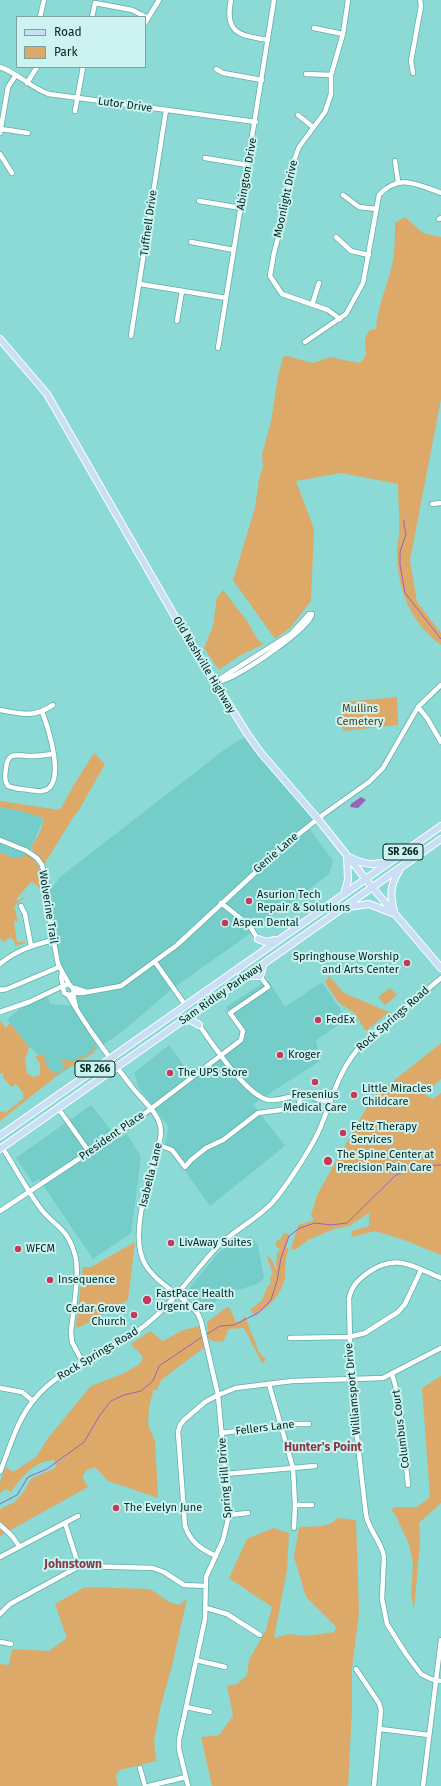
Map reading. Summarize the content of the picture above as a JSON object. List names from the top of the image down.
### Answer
{
  "streets": {
    "main road": ["Old Nashville Highway", "SR 266", "Sam Ridley Parkway"],
    "street": [
      "Lutor Drive",
      "Abington Drive",
      "Moonlight Drive",
      "Tuffnell Drive",
      "Genie Lane",
      "Wolverine Trail",
      "Rock Springs Road",
      "President Place",
      "Isabella Lane",
      "Williamsport Drive",
      "Fellers Lane",
      "Columbus Court",
      "Spring Hill Drive"
    ]
  },
  "crossings": [
    ["Lutor Drive", "Abington Drive"],
    ["Lutor Drive", "Tuffnell Drive"],
    ["Old Nashville Highway", "Genie Lane"],
    ["Old Nashville Highway", "Sam Ridley Parkway"],
    ["Genie Lane", "Wolverine Trail"],
    ["Sam Ridley Parkway", "Isabella Lane"],
    ["Rock Springs Road", "Isabella Lane"],
    ["Rock Springs Road", "Spring Hill Drive"],
    ["President Place", "Isabella Lane"],
    ["Isabella Lane", "Spring Hill Drive"],
    ["Fellers Lane", "Spring Hill Drive"]
  ],
  "districts": ["Hunter's Point", "Johnstown"],
  "parks": ["Mullins Cemetery"],
  "places": [
    "Asurion Tech Repair & Solutions",
    "Aspen Dental",
    "Springhouse Worship and Arts Center",
    "FedEx",
    "Kroger",
    "The UPS Store",
    "Fresenius Medical Care",
    "Little Miracles Childcare",
    "Feltz Therapy Services",
    "The Spine Center at Precision Pain Care",
    "LivAway Suites",
    "WFCM",
    "Insequence",
    "FastPace Health Urgent Care",
    "Cedar Grove Church",
    "The Evelyn June"
  ],
  "legend": ["Road", "Park"]
}
